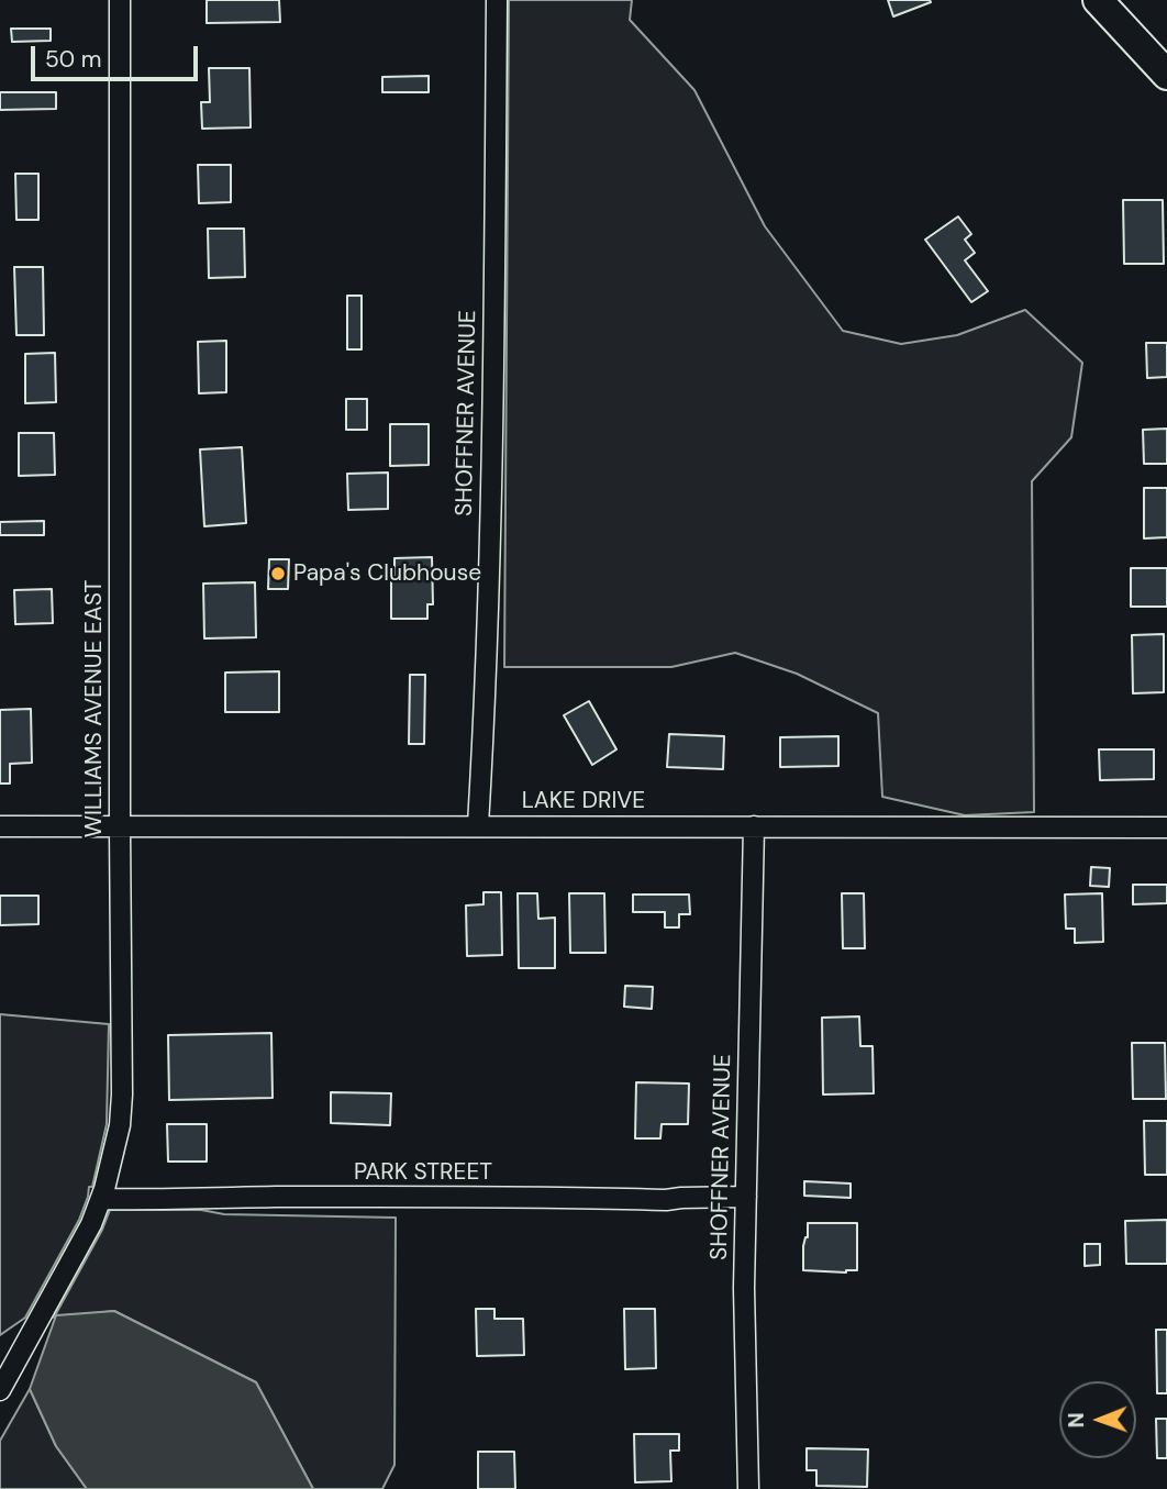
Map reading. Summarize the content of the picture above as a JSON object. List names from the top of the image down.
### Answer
{
  "streets": {
    "street": [
      "SHOFFNER AVENUE",
      "WILLIAMS AVENUE EAST",
      "LAKE DRIVE",
      "PARK STREET"
    ]
  },
  "crossings": [
    ["SHOFFNER AVENUE", "LAKE DRIVE"],
    ["SHOFFNER AVENUE", "PARK STREET"],
    ["WILLIAMS AVENUE EAST", "LAKE DRIVE"],
    ["WILLIAMS AVENUE EAST", "PARK STREET"]
  ],
  "places": ["Papa's Clubhouse"],
  "scale_bar": "50 m",
  "north": "left"
}
